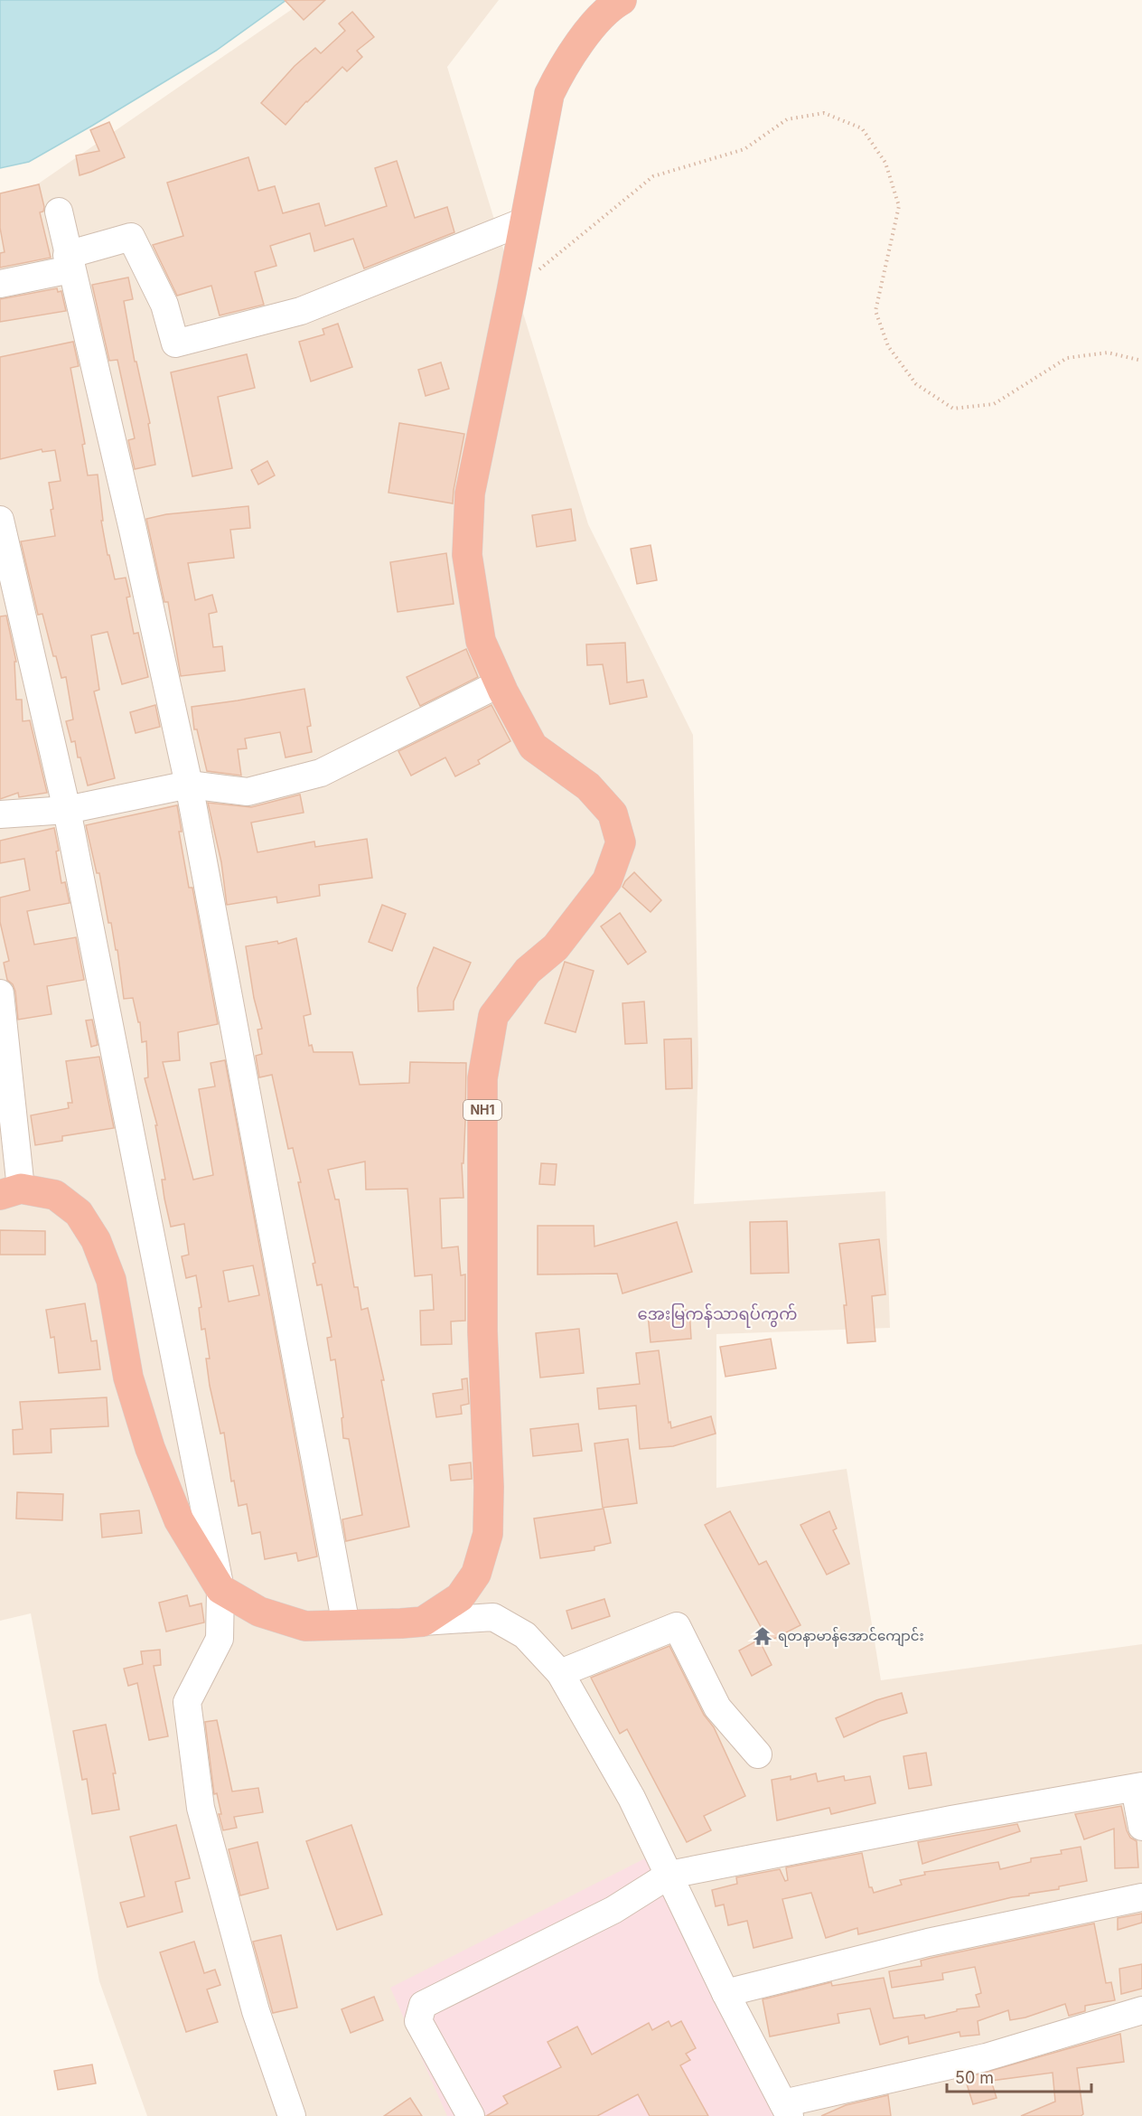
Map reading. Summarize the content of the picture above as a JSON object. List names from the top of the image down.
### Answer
{
  "streets": {
    "highway": ["NH1"]
  },
  "districts": ["အေးမြကန်သာရပ်ကွက်"],
  "places": {
    "temple": ["ရတနာမာန်အောင်ကျောင်း"]
  },
  "scale_bar": "50 m"
}
